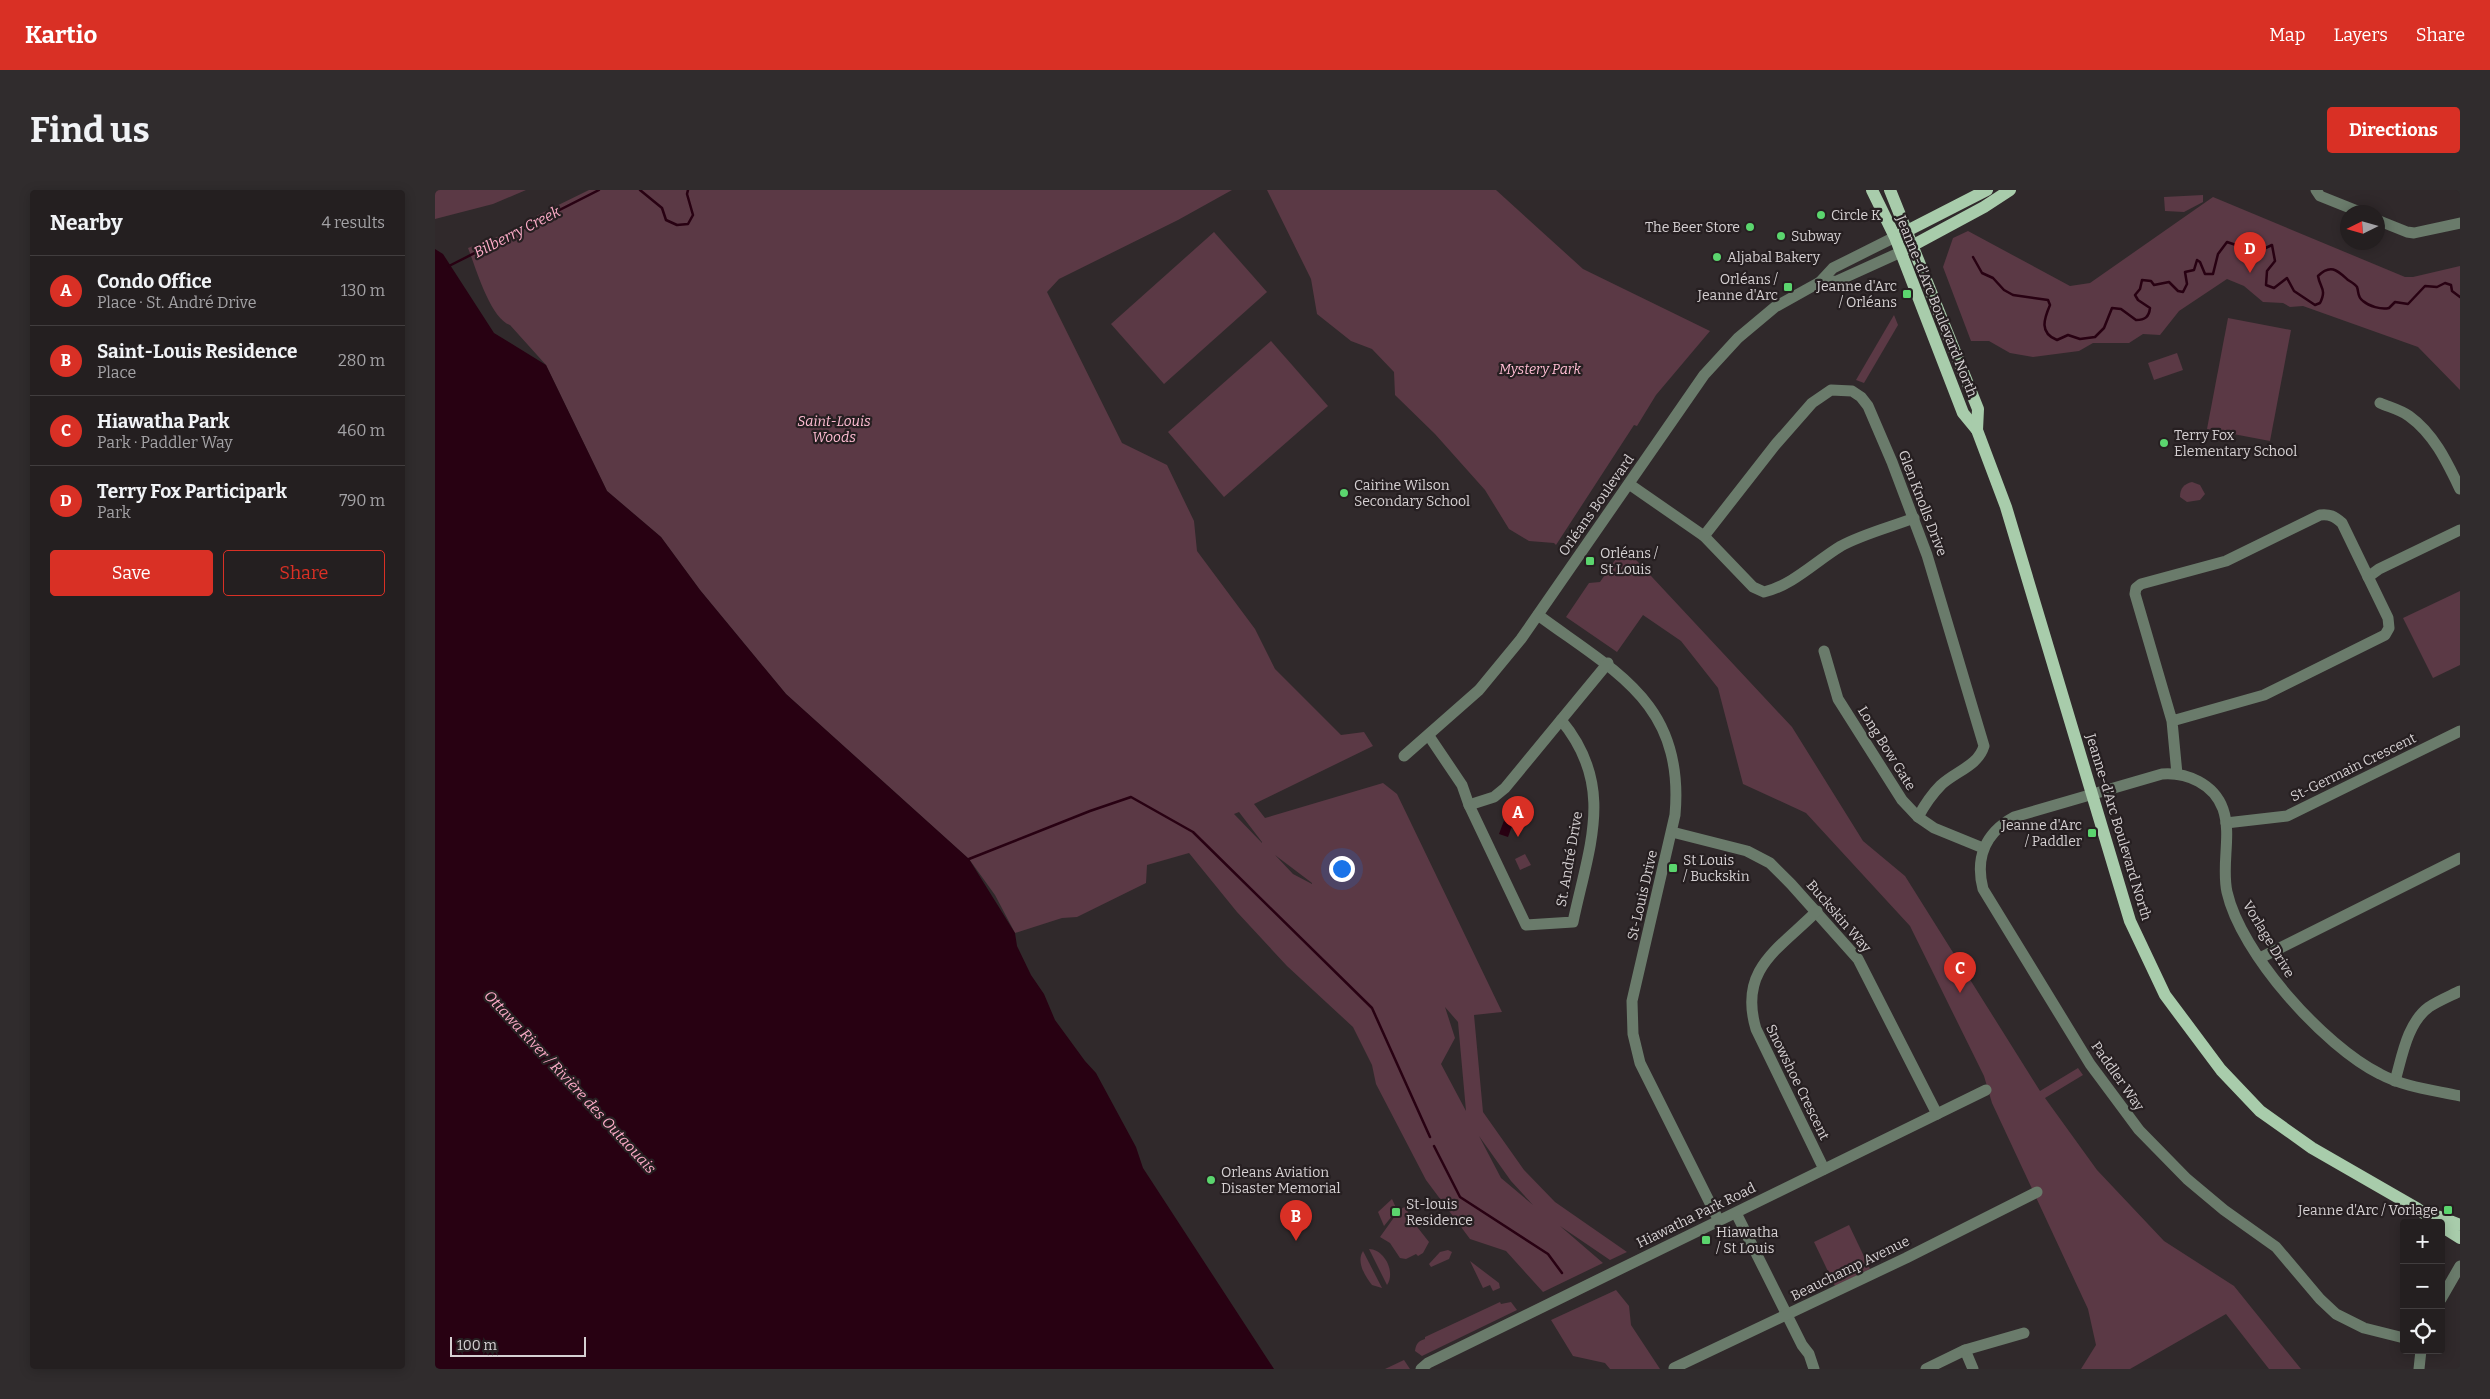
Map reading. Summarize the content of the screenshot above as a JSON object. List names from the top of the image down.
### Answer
{
  "streets": {
    "main road": ["Jeanne-d'Arc Boulevard North", "Orléans Boulevard"],
    "street": [
      "Glen Knolls Drive",
      "Long Bow Gate",
      "St-Germain Crescent",
      "St. André Drive",
      "St-Louis Drive",
      "Buckskin Way",
      "Vorlage Drive",
      "Paddler Way",
      "Snowshoe Crescent",
      "Hiawatha Park Road",
      "Beauchamp Avenue"
    ]
  },
  "crossings": [
    ["Jeanne-d'Arc Boulevard North", "Orléans Boulevard"],
    ["Jeanne-d'Arc Boulevard North", "Paddler Way"],
    ["Glen Knolls Drive", "Long Bow Gate"],
    ["Orléans Boulevard", "St. André Drive"],
    ["Orléans Boulevard", "St-Louis Drive"],
    ["Long Bow Gate", "Paddler Way"],
    ["St-Germain Crescent", "Vorlage Drive"],
    ["St-Louis Drive", "Buckskin Way"],
    ["St-Louis Drive", "Hiawatha Park Road"],
    ["Buckskin Way", "Snowshoe Crescent"],
    ["Buckskin Way", "Hiawatha Park Road"],
    ["Snowshoe Crescent", "Hiawatha Park Road"]
  ],
  "water": ["Bilberry Creek", "Ottawa River / Rivière des Outaouais"],
  "parks": ["Mystery Park", "Saint-Louis Woods"],
  "places": {
    "other": [
      "Circle K",
      "The Beer Store",
      "Subway",
      "Aljabal Bakery",
      "Terry Fox Elementary School",
      "Cairine Wilson Secondary School",
      "Orleans Aviation Disaster Memorial"
    ],
    "transit": [
      "Orléans / Jeanne d'Arc",
      "Jeanne d'Arc / Orléans",
      "Orléans / St Louis",
      "Jeanne d'Arc / Paddler",
      "St Louis / Buckskin",
      "Jeanne d'Arc / Vorlage",
      "St-louis Residence",
      "Hiawatha / St Louis"
    ]
  },
  "scale_bar": "100 m",
  "north": "left",
  "page": {
    "header": "Kartio",
    "nav": ["Map", "Layers", "Share"],
    "buttons": [
      "Directions",
      ["Save", "Share"]
    ],
    "title": "Find us",
    "heading": ["Nearby", "4 results"],
    "pins": [
      "D",
      "A",
      "C",
      "B"
    ],
    "list": [
      {
        "mark": "A",
        "name": "Condo Office",
        "note": "Place · St. André Drive",
        "value": "130 m"
      },
      {
        "mark": "B",
        "name": "Saint-Louis Residence",
        "note": "Place",
        "value": "280 m"
      },
      {
        "mark": "C",
        "name": "Hiawatha Park",
        "note": "Park · Paddler Way",
        "value": "460 m"
      },
      {
        "mark": "D",
        "name": "Terry Fox Participark",
        "note": "Park",
        "value": "790 m"
      }
    ],
    "map_buttons": ["+", "−"],
    "scale": "100 m"
  }
}
